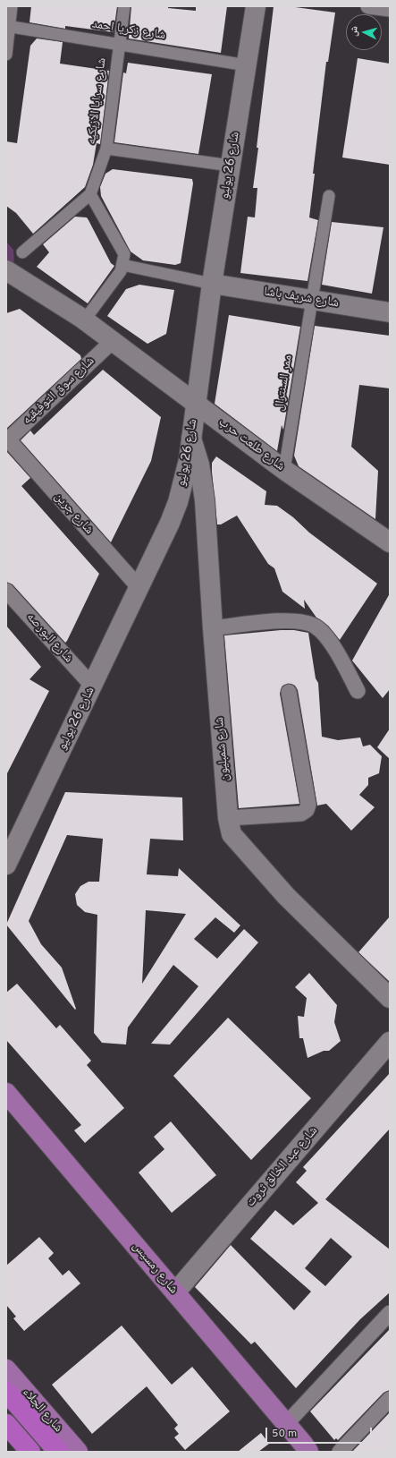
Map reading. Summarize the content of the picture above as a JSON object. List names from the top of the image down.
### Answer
{
  "streets": {
    "main road": ["شارع رمسيس", "شارع الجلاء"],
    "street": [
      "شارع زكريا احمد",
      "شارع سرايا الازبكيه",
      "شارع 26 يوليو",
      "شارع شريف باشا",
      "ممر السنترال",
      "شارع سوق التوفيقيه",
      "شارع طلعت حرب",
      "شارع جرين",
      "شارع البورصه",
      "شارع شمبليون",
      "شارع عبد الخالق ثروت"
    ]
  },
  "crossings": [
    ["شارع زكريا احمد", "شارع سرايا الازبكيه"],
    ["شارع زكريا احمد", "شارع 26 يوليو"],
    ["شارع 26 يوليو", "شارع شريف باشا"],
    ["شارع 26 يوليو", "شارع طلعت حرب"],
    ["شارع 26 يوليو", "شارع جرين"],
    ["شارع 26 يوليو", "شارع البورصه"],
    ["شارع 26 يوليو", "شارع شمبليون"],
    ["شارع شريف باشا", "ممر السنترال"],
    ["ممر السنترال", "شارع طلعت حرب"],
    ["شارع سوق التوفيقيه", "شارع طلعت حرب"],
    ["شارع سوق التوفيقيه", "شارع جرين"],
    ["شارع عبد الخالق ثروت", "شارع رمسيس"]
  ],
  "scale_bar": "50 m",
  "north": "left"
}
